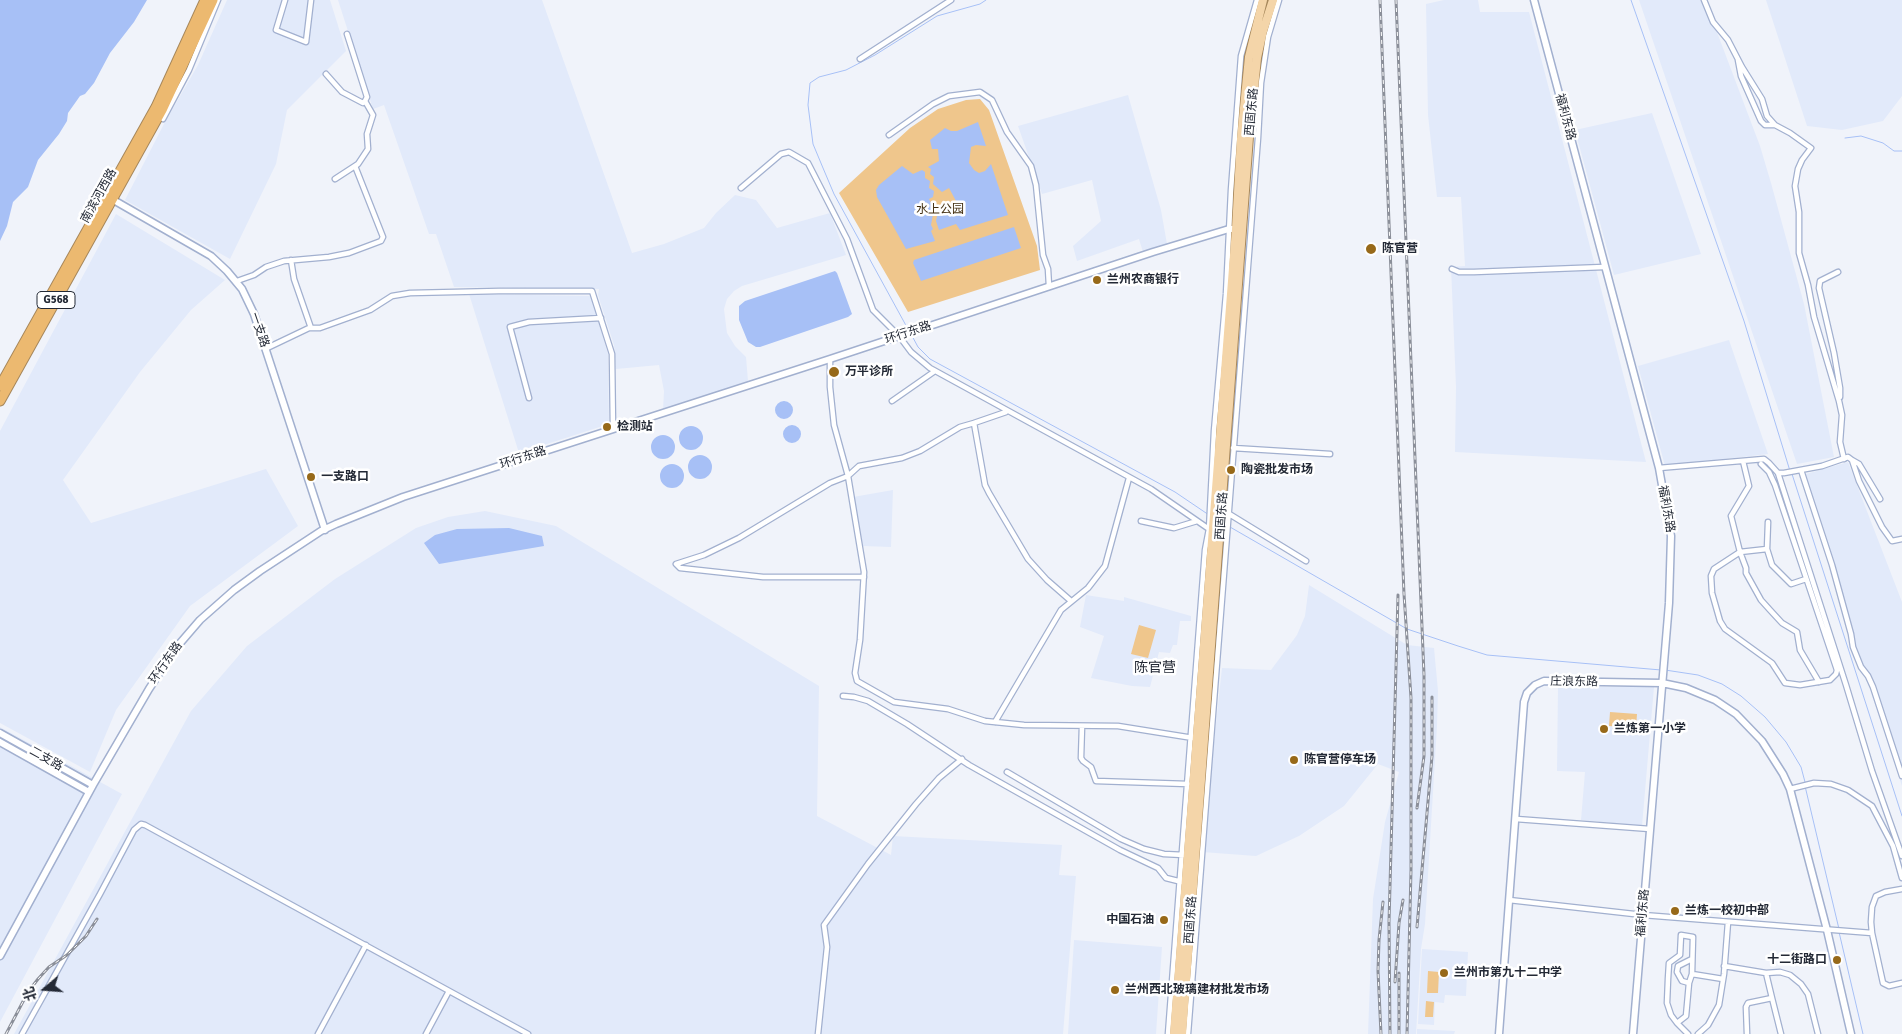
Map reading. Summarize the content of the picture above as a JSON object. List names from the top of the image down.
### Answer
{
  "streets": {
    "highway": ["南滨河西路", "G568"],
    "main road": ["西固东路"],
    "street": [
      "福利东路",
      "一支路",
      "环行东路",
      "庄浪东路",
      "二支路"
    ]
  },
  "crossings": [
    ["西固东路", "环行东路"],
    ["福利东路", "庄浪东路"],
    ["南滨河西路", "一支路"],
    ["一支路", "环行东路"],
    ["环行东路", "二支路"]
  ],
  "districts": ["陈官营"],
  "parks": ["水上公园"],
  "places": [
    "陈官营",
    "兰州农商银行",
    "万平诊所",
    "检测站",
    "陶瓷批发市场",
    "一支路口",
    "兰炼第一小学",
    "陈官营停车场",
    "兰炼一校初中部",
    "中国石油",
    "十二街路口",
    "兰州市第九十二中学",
    "兰州西北玻璃建材批发市场"
  ],
  "north": "left"
}
